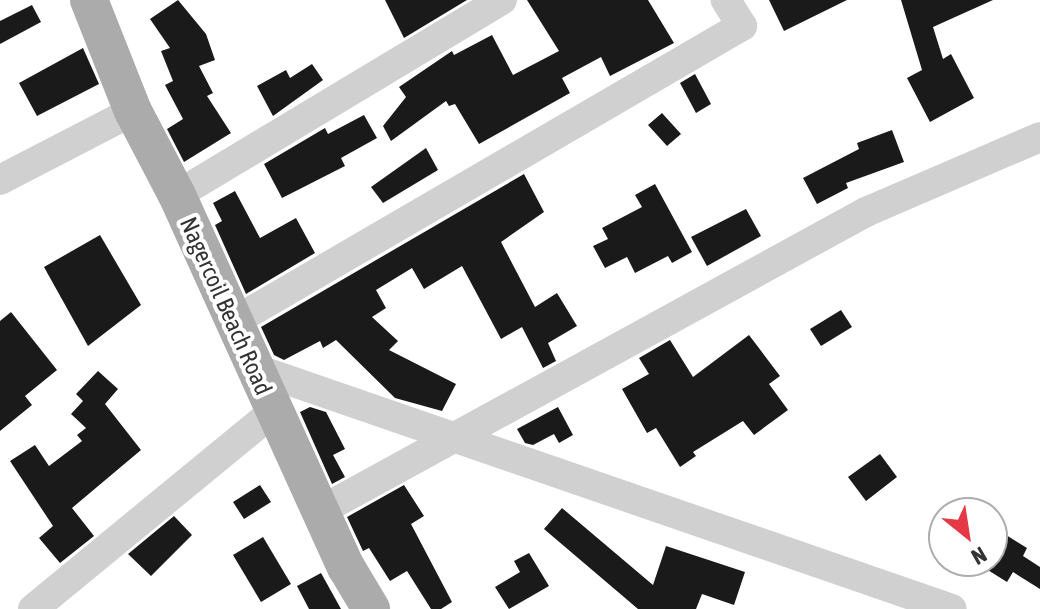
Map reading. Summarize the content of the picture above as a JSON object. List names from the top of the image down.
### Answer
{
  "streets": {
    "main road": ["Nagercoil Beach Road"]
  },
  "north": "bottom right"
}
